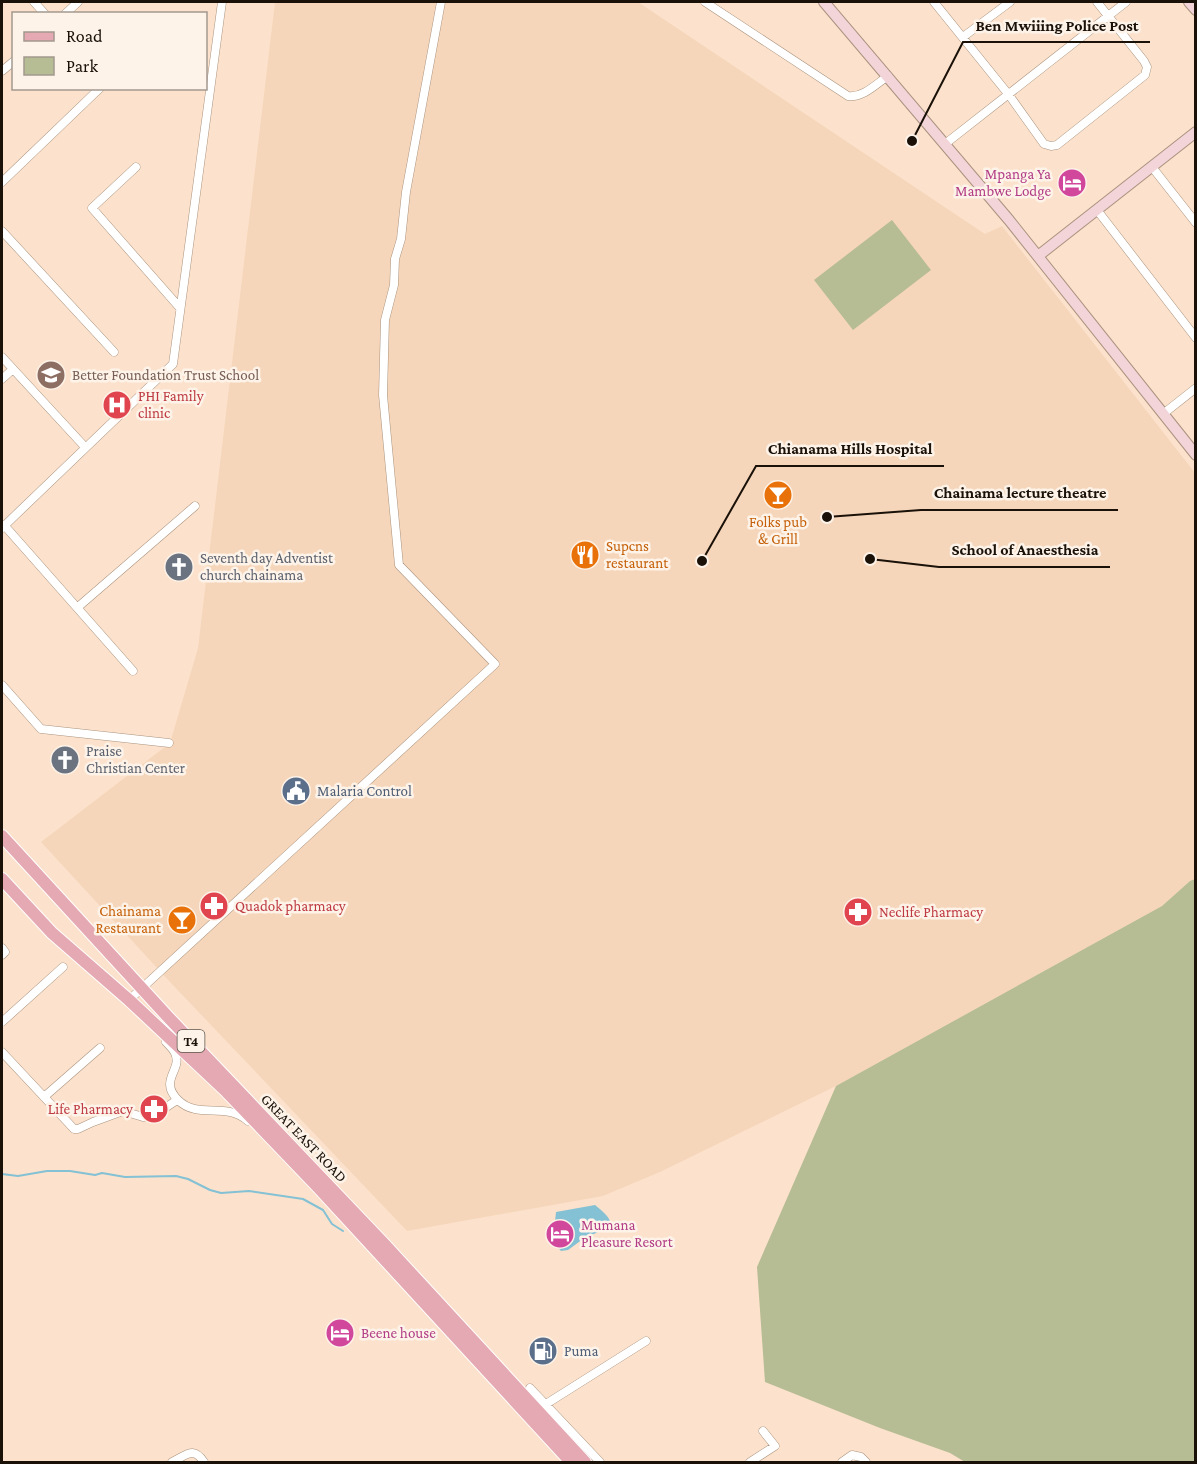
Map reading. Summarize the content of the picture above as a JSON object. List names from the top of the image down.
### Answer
{
  "streets": {
    "main road": ["T4", "GREAT EAST ROAD"]
  },
  "places": {
    "other": [
      "Ben Mwiiing Police Post",
      "Chainama lecture theatre",
      "School of Anaesthesia",
      "Chianama Hills Hospital"
    ],
    "hotel": ["Mpanga Ya Mambwe Lodge", "Mumana Pleasure Resort", "Beene house"],
    "school or university": ["Better Foundation Trust School"],
    "hospital": ["PHI Family clinic"],
    "bar": ["Folks pub & Grill", "Chainama Restaurant"],
    "restaurant": ["Supcns restaurant"],
    "church": ["Seventh day Adventist church chainama", "Praise Christian Center"],
    "public building": ["Malaria Control"],
    "pharmacy": ["Quadok pharmacy", "Neclife Pharmacy", "Life Pharmacy"],
    "fuel station": ["Puma"]
  },
  "legend": ["Road", "Park"]
}
